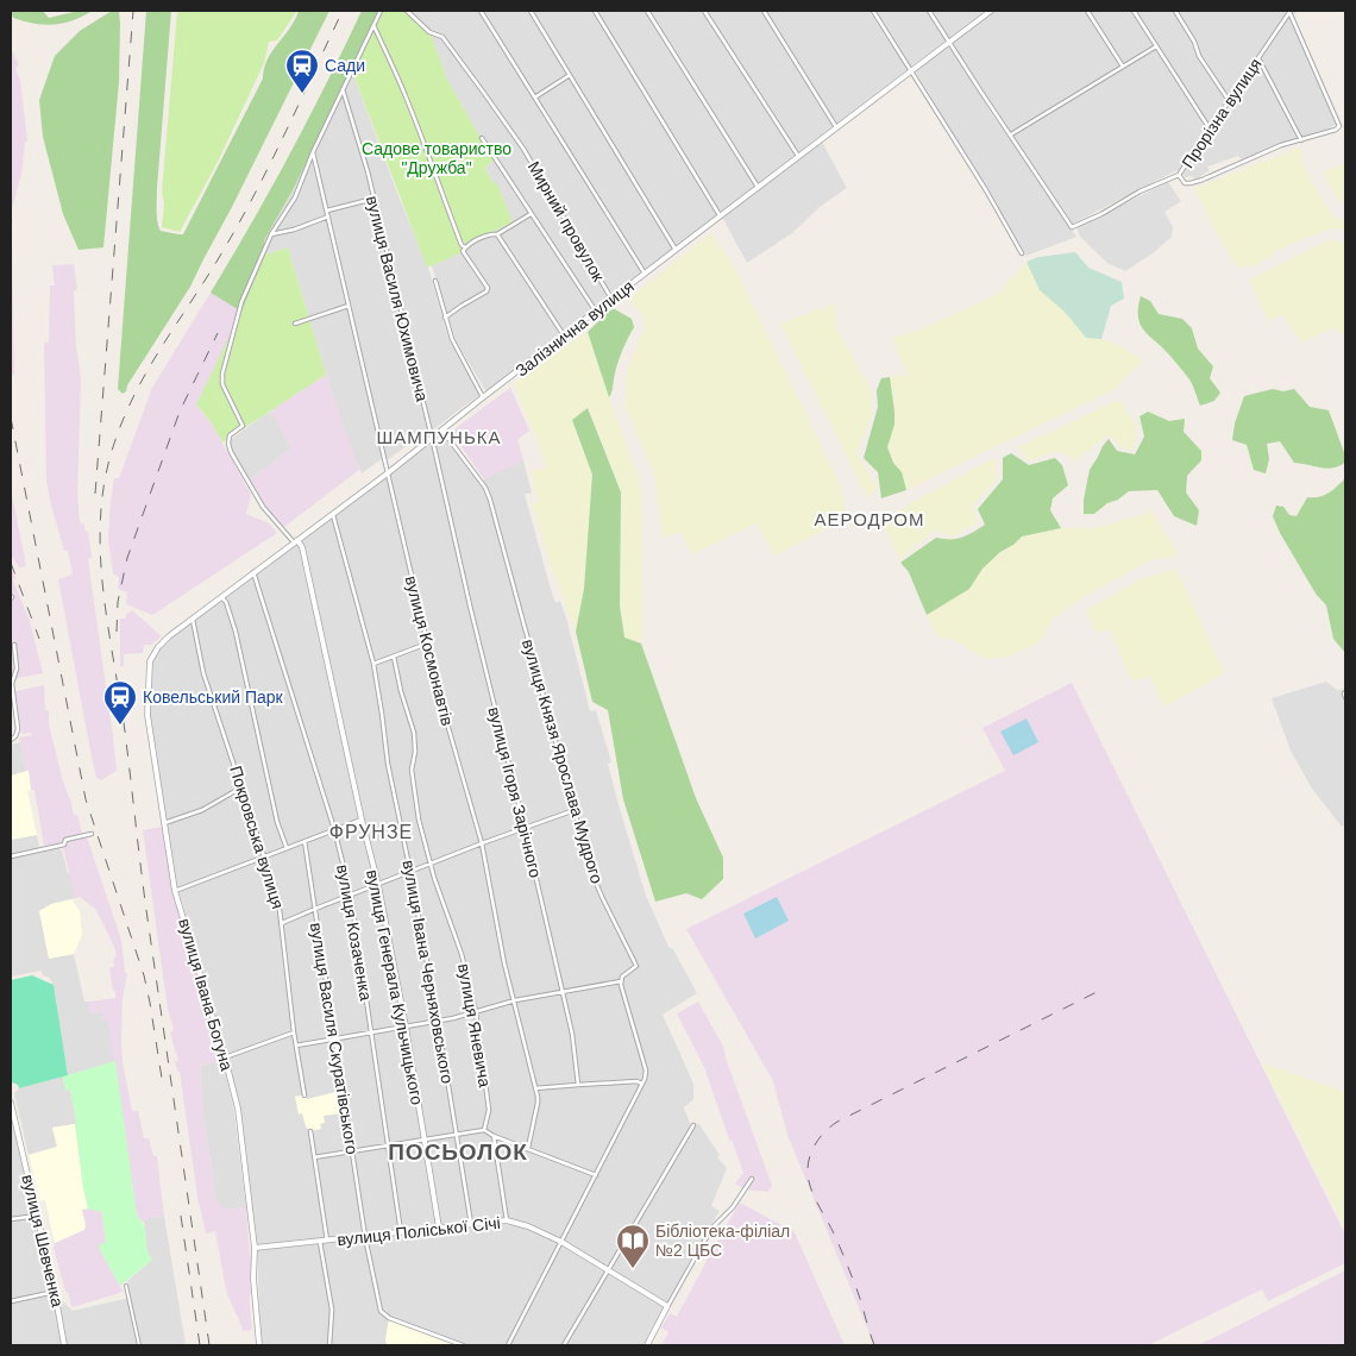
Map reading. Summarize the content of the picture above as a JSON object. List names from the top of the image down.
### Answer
{
  "streets": {
    "street": [
      "Прорізна вулиця",
      "Мирний провулок",
      "вулиця Василя Юхимовича",
      "Залізнична вулиця",
      "вулиця Космонавтів",
      "вулиця Князя Ярослава Мудрого",
      "вулиця Ігоря Зарічного",
      "Покровська вулиця",
      "вулиця Козаченка",
      "вулиця Івана Черняховського",
      "вулиця Генерала Кульчицького",
      "вулиця Івана Богуна",
      "вулиця Яневича",
      "вулиця Василя Скуратівського",
      "вулиця Поліської Січі",
      "вулиця Шевченка"
    ]
  },
  "crossings": [
    ["Мирний провулок", "Залізнична вулиця"],
    ["вулиця Василя Юхимовича", "Залізнична вулиця"],
    ["вулиця Василя Юхимовича", "вулиця Ігоря Зарічного"],
    ["Залізнична вулиця", "вулиця Космонавтів"],
    ["Залізнична вулиця", "вулиця Князя Ярослава Мудрого"],
    ["Залізнична вулиця", "вулиця Ігоря Зарічного"],
    ["Залізнична вулиця", "Покровська вулиця"],
    ["Залізнична вулиця", "вулиця Козаченка"],
    ["Залізнична вулиця", "вулиця Івана Черняховського"],
    ["Залізнична вулиця", "вулиця Генерала Кульчицького"],
    ["Залізнична вулиця", "вулиця Івана Богуна"],
    ["вулиця Козаченка", "вулиця Поліської Січі"],
    ["вулиця Івана Черняховського", "вулиця Поліської Січі"],
    ["вулиця Генерала Кульчицького", "вулиця Поліської Січі"],
    ["вулиця Івана Богуна", "вулиця Поліської Січі"],
    ["вулиця Василя Скуратівського", "вулиця Поліської Січі"]
  ],
  "districts": [
    "ШАМПУНЬКА",
    "АЕРОДРОМ",
    "ФРУНЗЕ",
    "ПОСЬОЛОК"
  ],
  "parks": ["Садове товариство \"Дружба\""],
  "places": {
    "station": ["Сади", "Ковельський Парк"],
    "library": ["Бібліотека-філіал №2 ЦБС"]
  }
}
